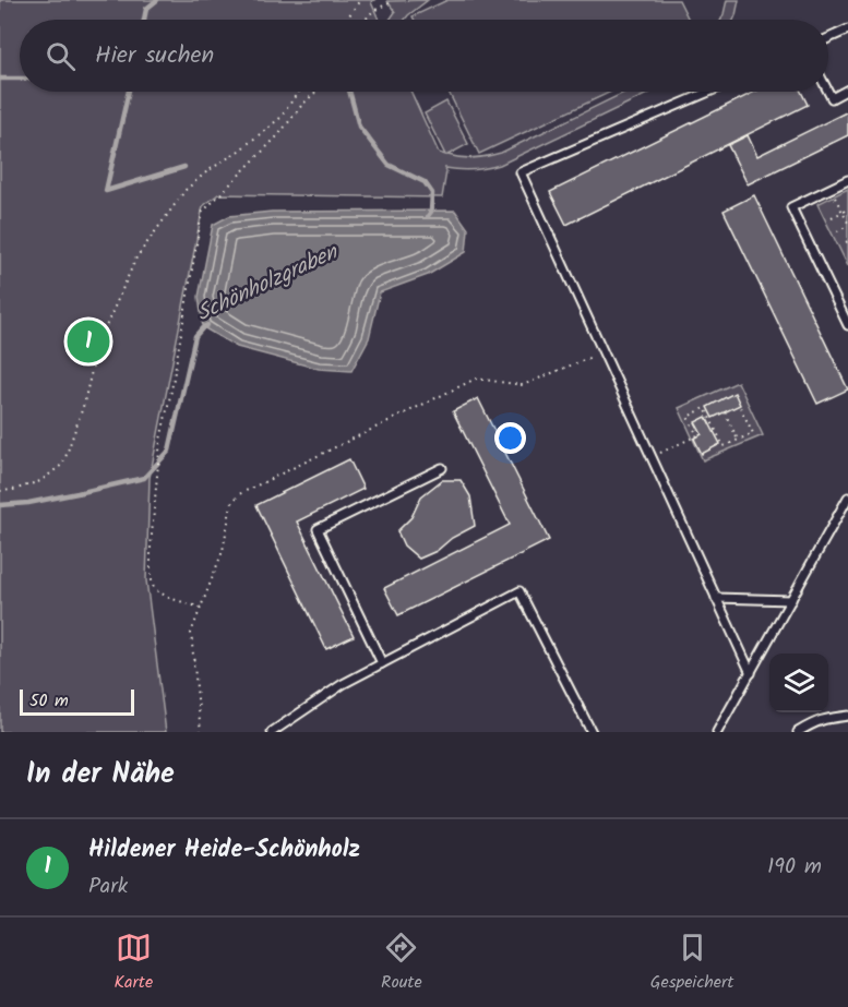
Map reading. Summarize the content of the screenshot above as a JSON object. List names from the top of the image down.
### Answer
{
  "water": ["Schönholzgraben"],
  "scale_bar": "50 m",
  "page": {
    "search": "Hier suchen",
    "pins": "1",
    "scale": "50 m",
    "heading": "In der Nähe",
    "list": [
      {
        "mark": "1",
        "name": "Hildener Heide-Schönholz",
        "note": "Park",
        "value": "190 m"
      }
    ],
    "nav": ["Karte", "Route", "Gespeichert"]
  }
}
